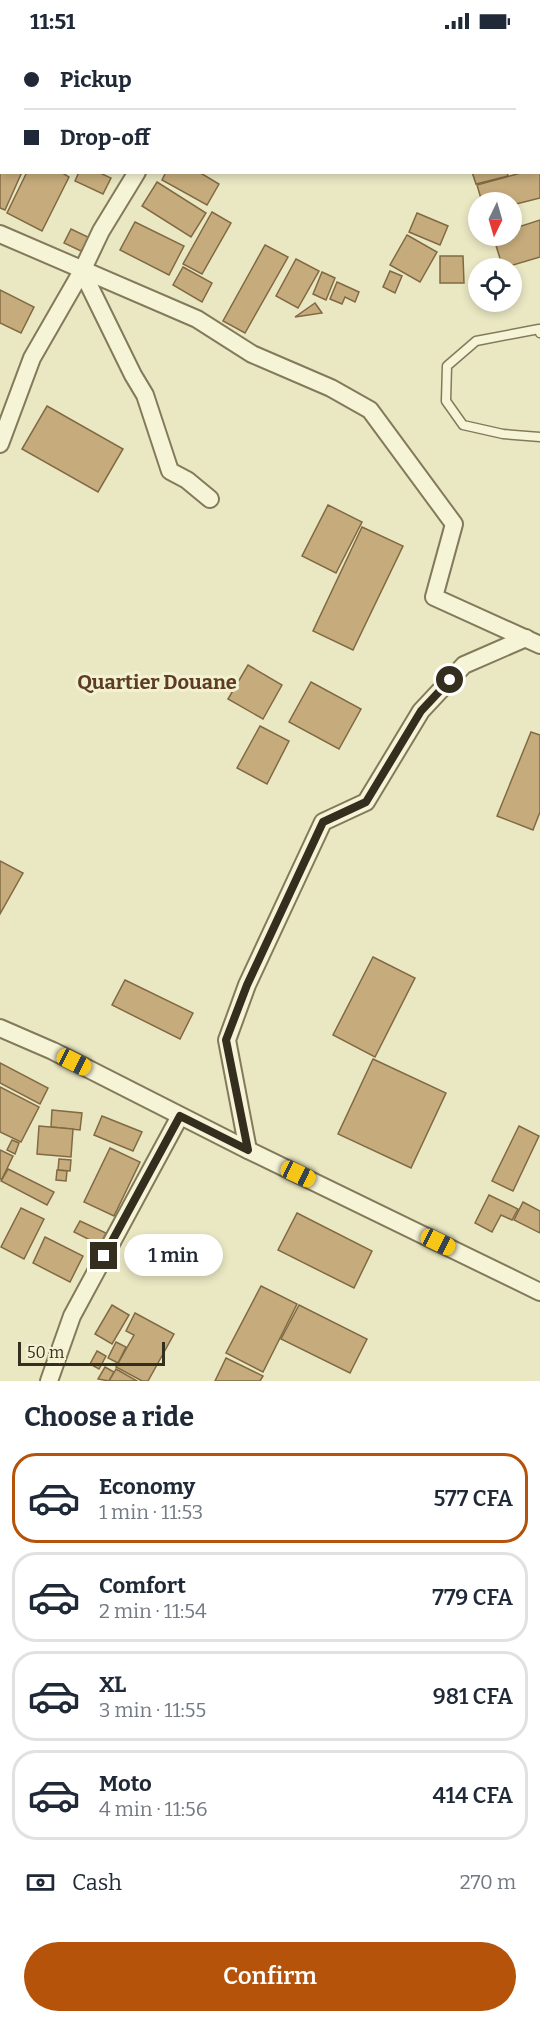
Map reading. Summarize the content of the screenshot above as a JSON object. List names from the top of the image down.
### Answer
{
  "districts": ["Quartier Douane"],
  "scale_bar": "50 m",
  "north": "bottom",
  "page": {
    "status": "11:51",
    "banner": ["Pickup", "Drop-off"],
    "bubble": "1 min",
    "scale": "50 m",
    "heading": "Choose a ride",
    "list": [
      {
        "name": "Economy",
        "note": "1 min · 11:53",
        "value": "577 CFA"
      },
      {
        "name": "Comfort",
        "note": "2 min · 11:54",
        "value": "779 CFA"
      },
      {
        "name": "XL",
        "note": "3 min · 11:55",
        "value": "981 CFA"
      },
      {
        "name": "Moto",
        "note": "4 min · 11:56",
        "value": "414 CFA"
      }
    ],
    "pay": ["Cash", "270 m"],
    "buttons": "Confirm"
  }
}
